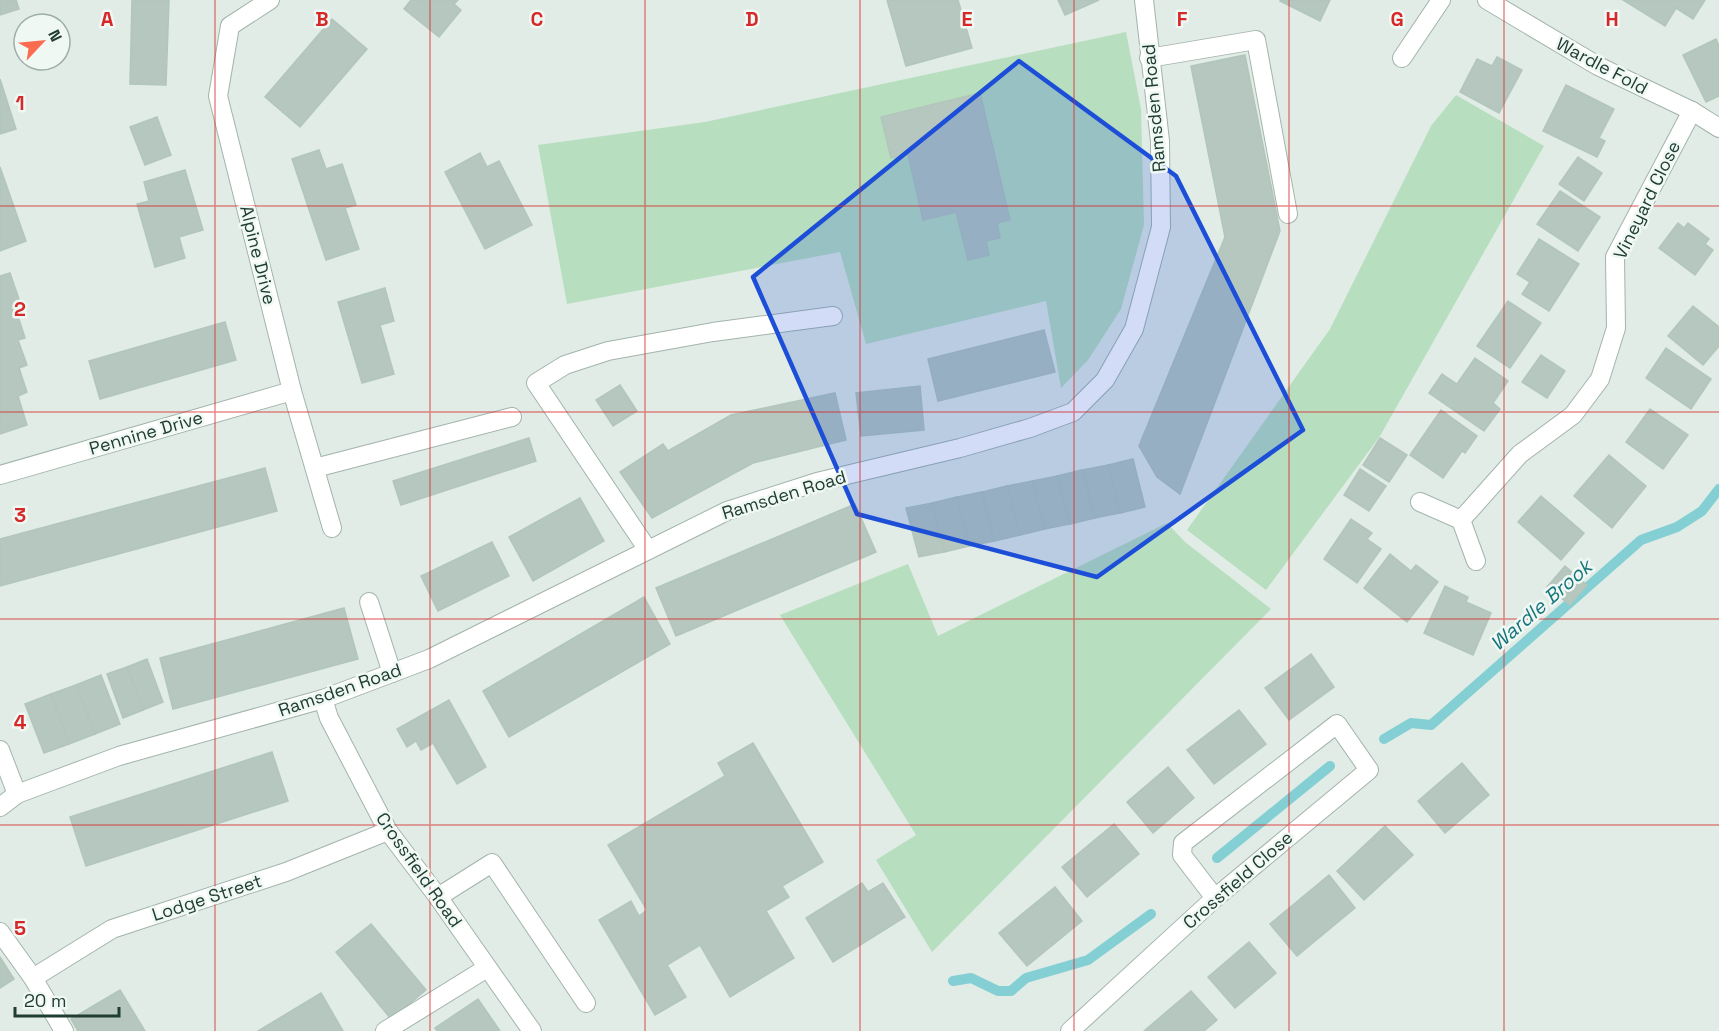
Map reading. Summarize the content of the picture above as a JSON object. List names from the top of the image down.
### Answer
{
  "streets": {
    "street": [
      "Wardle Fold",
      "Ramsden Road",
      "Vineyard Close",
      "Alpine Drive",
      "Pennine Drive",
      "Crossfield Road",
      "Crossfield Close",
      "Lodge Street"
    ]
  },
  "crossings": [
    ["Wardle Fold", "Vineyard Close"],
    ["Ramsden Road", "Crossfield Road"],
    ["Alpine Drive", "Pennine Drive"],
    ["Crossfield Road", "Lodge Street"]
  ],
  "water": ["Wardle Brook"],
  "scale_bar": "20 m",
  "north": "top right",
  "grid": {
    "columns": [
      "A",
      "B",
      "C",
      "D",
      "E",
      "F",
      "G",
      "H"
    ],
    "rows": [
      "1",
      "2",
      "3",
      "4",
      "5"
    ]
  }
}
